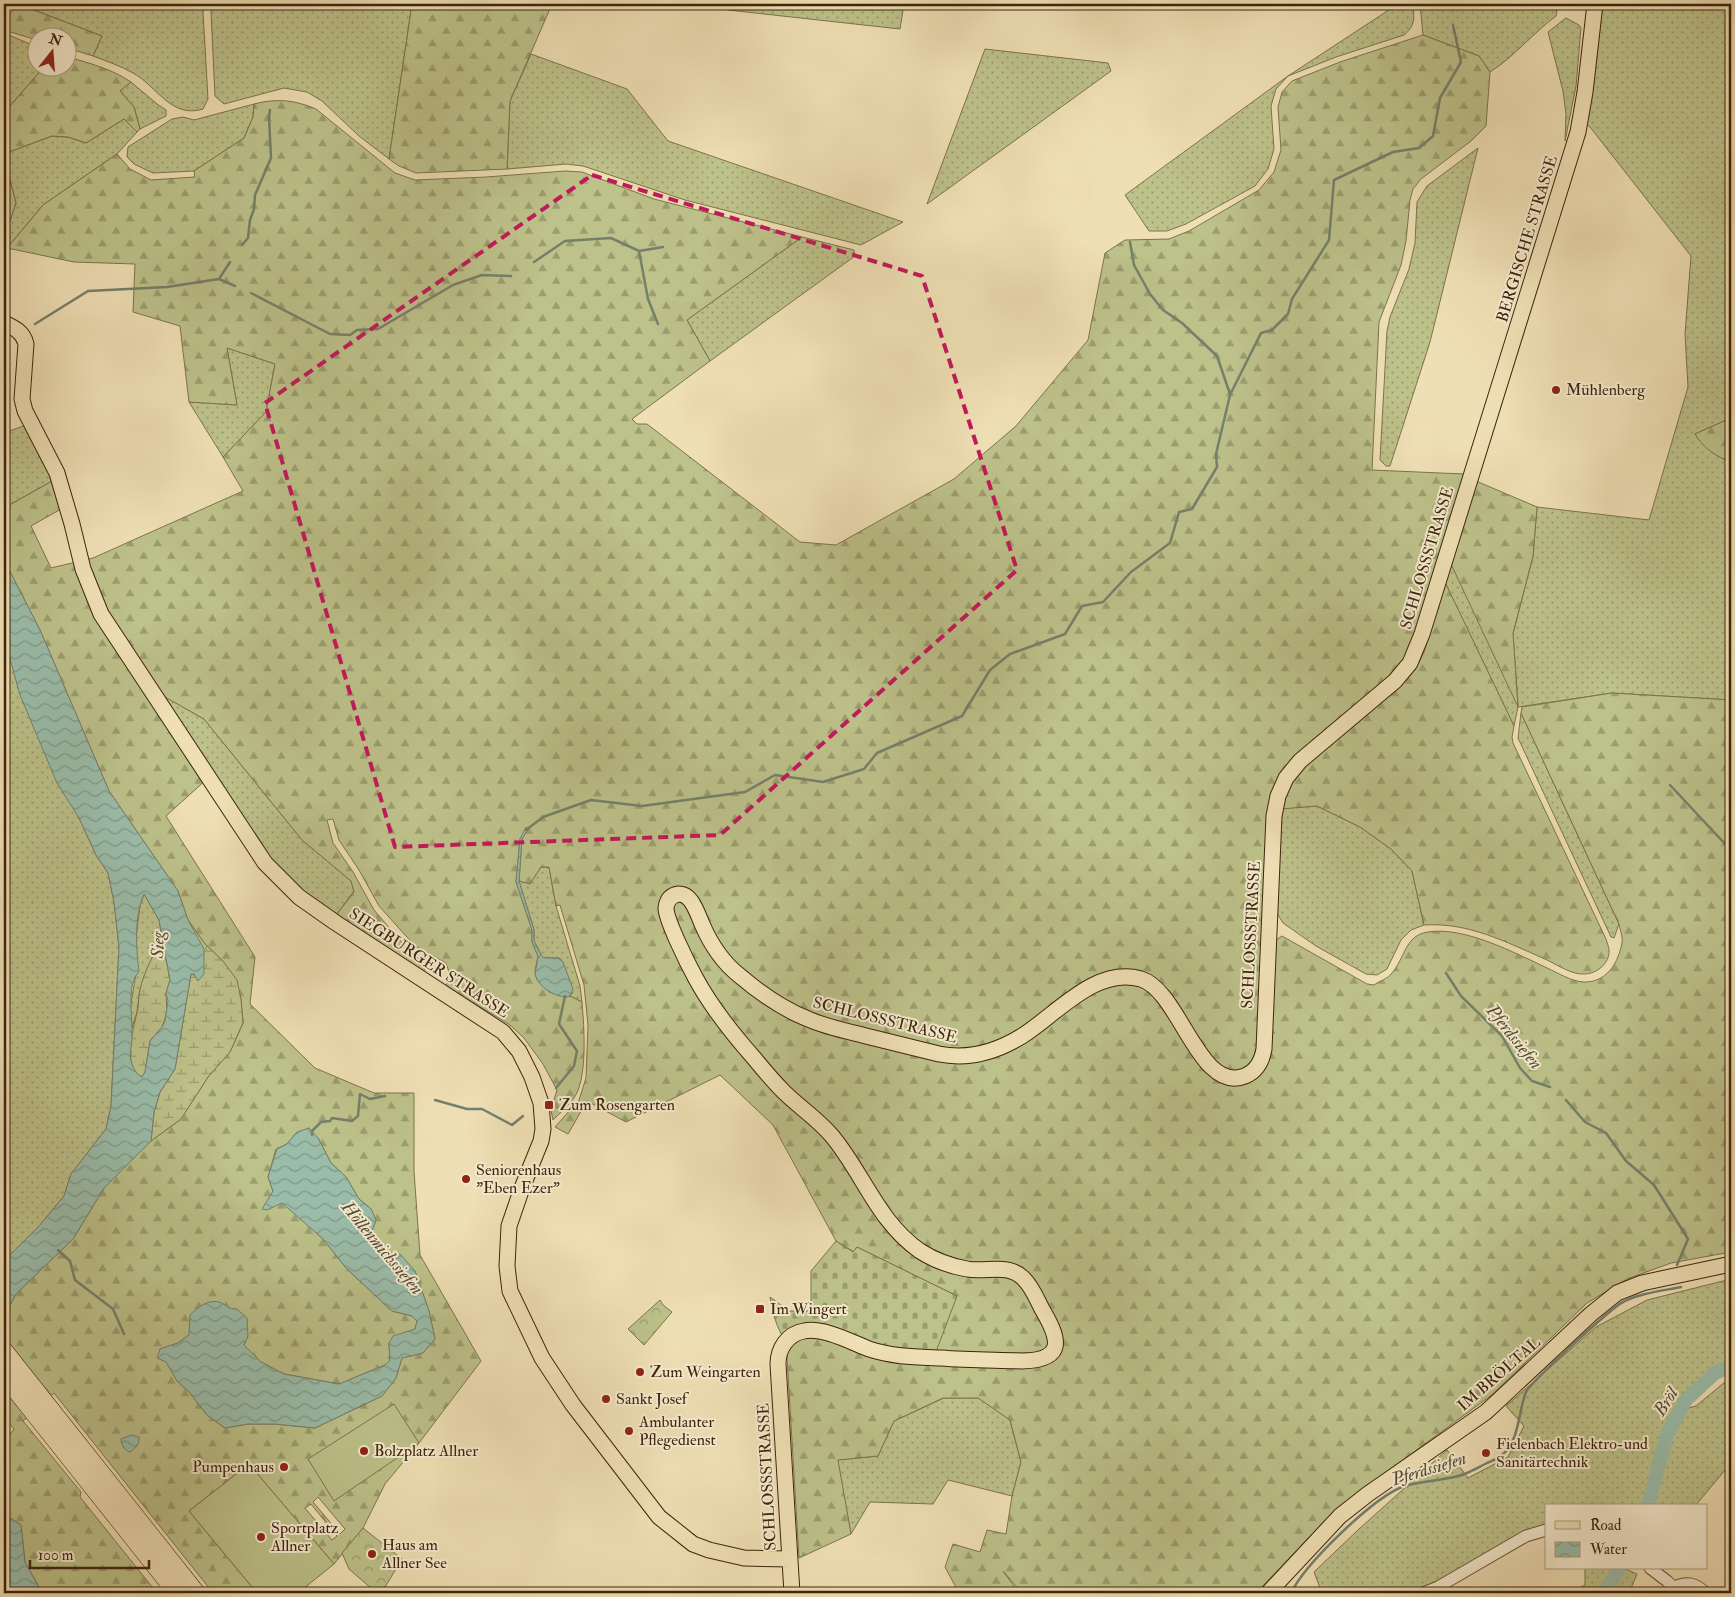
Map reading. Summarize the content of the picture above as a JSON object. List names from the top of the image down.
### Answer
{
  "streets": {
    "main road": [
      "BERGISCHE STRASSE",
      "SCHLOSSSTRASSE",
      "SIEGBURGER STRASSE",
      "IM BRÖLTAL"
    ]
  },
  "crossings": [
    ["BERGISCHE STRASSE", "SCHLOSSSTRASSE"],
    ["SCHLOSSSTRASSE", "SIEGBURGER STRASSE"]
  ],
  "water": [
    "Sieg",
    "Pferdssiefen",
    "Höllenmichssiefen",
    "Bröl"
  ],
  "places": {
    "other": [
      "Mühlenberg",
      "Seniorenhaus \"Eben Ezer\"",
      "Zum Weingarten",
      "Sankt Josef",
      "Ambulanter Pflegedienst",
      "Bolzplatz Allner",
      "Fielenbach Elektro-und Sanitärtechnik",
      "Pumpenhaus",
      "Sportplatz Allner",
      "Haus am Allner See"
    ],
    "transit": ["Zum Rosengarten", "Im Wingert"]
  },
  "legend": ["Road", "Water"],
  "scale_bar": "100 m",
  "north": "top"
}
